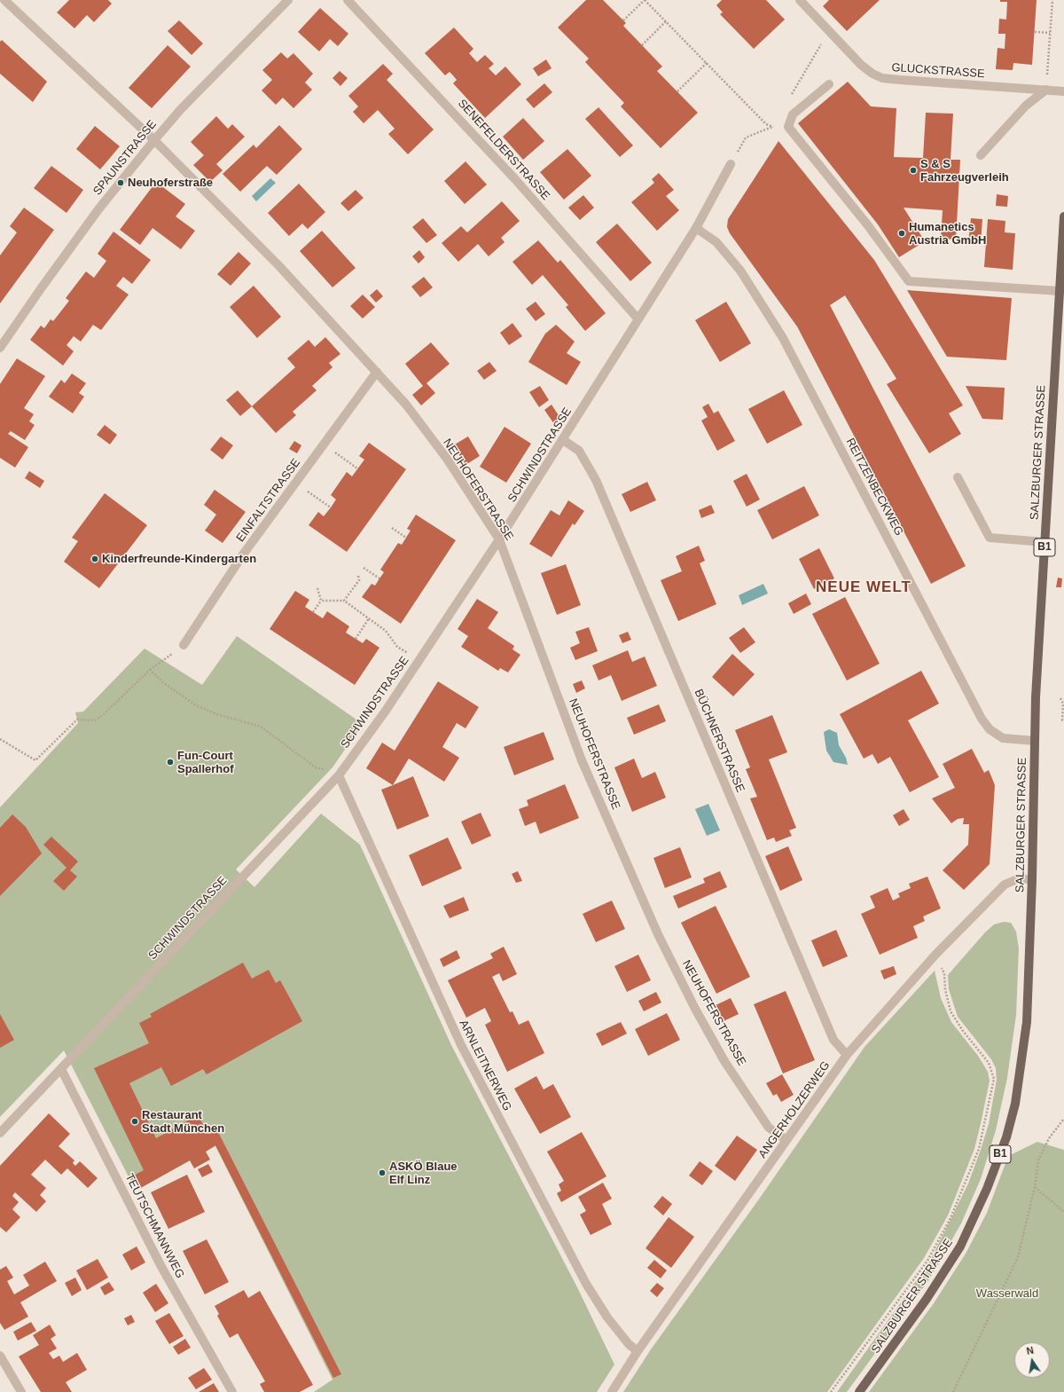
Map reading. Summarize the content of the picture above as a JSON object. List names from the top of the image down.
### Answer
{
  "streets": {
    "main road": ["SALZBURGER STRASSE", "B1"],
    "street": [
      "GLUCKSTRASSE",
      "SENEFELDERSTRASSE",
      "SPAUNSTRASSE",
      "SCHWINDSTRASSE",
      "REITZENBECKWEG",
      "NEUHOFERSTRASSE",
      "EINFALTSTRASSE",
      "BÜCHNERSTRASSE",
      "ARNLEITNERWEG",
      "ANGERHOLZERWEG",
      "TEUTSCHMANNWEG"
    ]
  },
  "crossings": [
    ["SENEFELDERSTRASSE", "SCHWINDSTRASSE"],
    ["SPAUNSTRASSE", "NEUHOFERSTRASSE"],
    ["SALZBURGER STRASSE", "REITZENBECKWEG"],
    ["SALZBURGER STRASSE", "ANGERHOLZERWEG"],
    ["SCHWINDSTRASSE", "REITZENBECKWEG"],
    ["SCHWINDSTRASSE", "NEUHOFERSTRASSE"],
    ["SCHWINDSTRASSE", "BÜCHNERSTRASSE"],
    ["SCHWINDSTRASSE", "ARNLEITNERWEG"],
    ["SCHWINDSTRASSE", "TEUTSCHMANNWEG"],
    ["NEUHOFERSTRASSE", "EINFALTSTRASSE"],
    ["NEUHOFERSTRASSE", "ANGERHOLZERWEG"],
    ["BÜCHNERSTRASSE", "ANGERHOLZERWEG"],
    ["ARNLEITNERWEG", "ANGERHOLZERWEG"]
  ],
  "districts": ["NEUE WELT"],
  "parks": ["Wasserwald"],
  "places": [
    "S & S Fahrzeugverleih",
    "Neuhoferstraße",
    "Humanetics Austria GmbH",
    "Kinderfreunde-Kindergarten",
    "Fun-Court Spallerhof",
    "Restaurant Stadt München",
    "ASKÖ Blaue Elf Linz"
  ],
  "north": "top"
}
